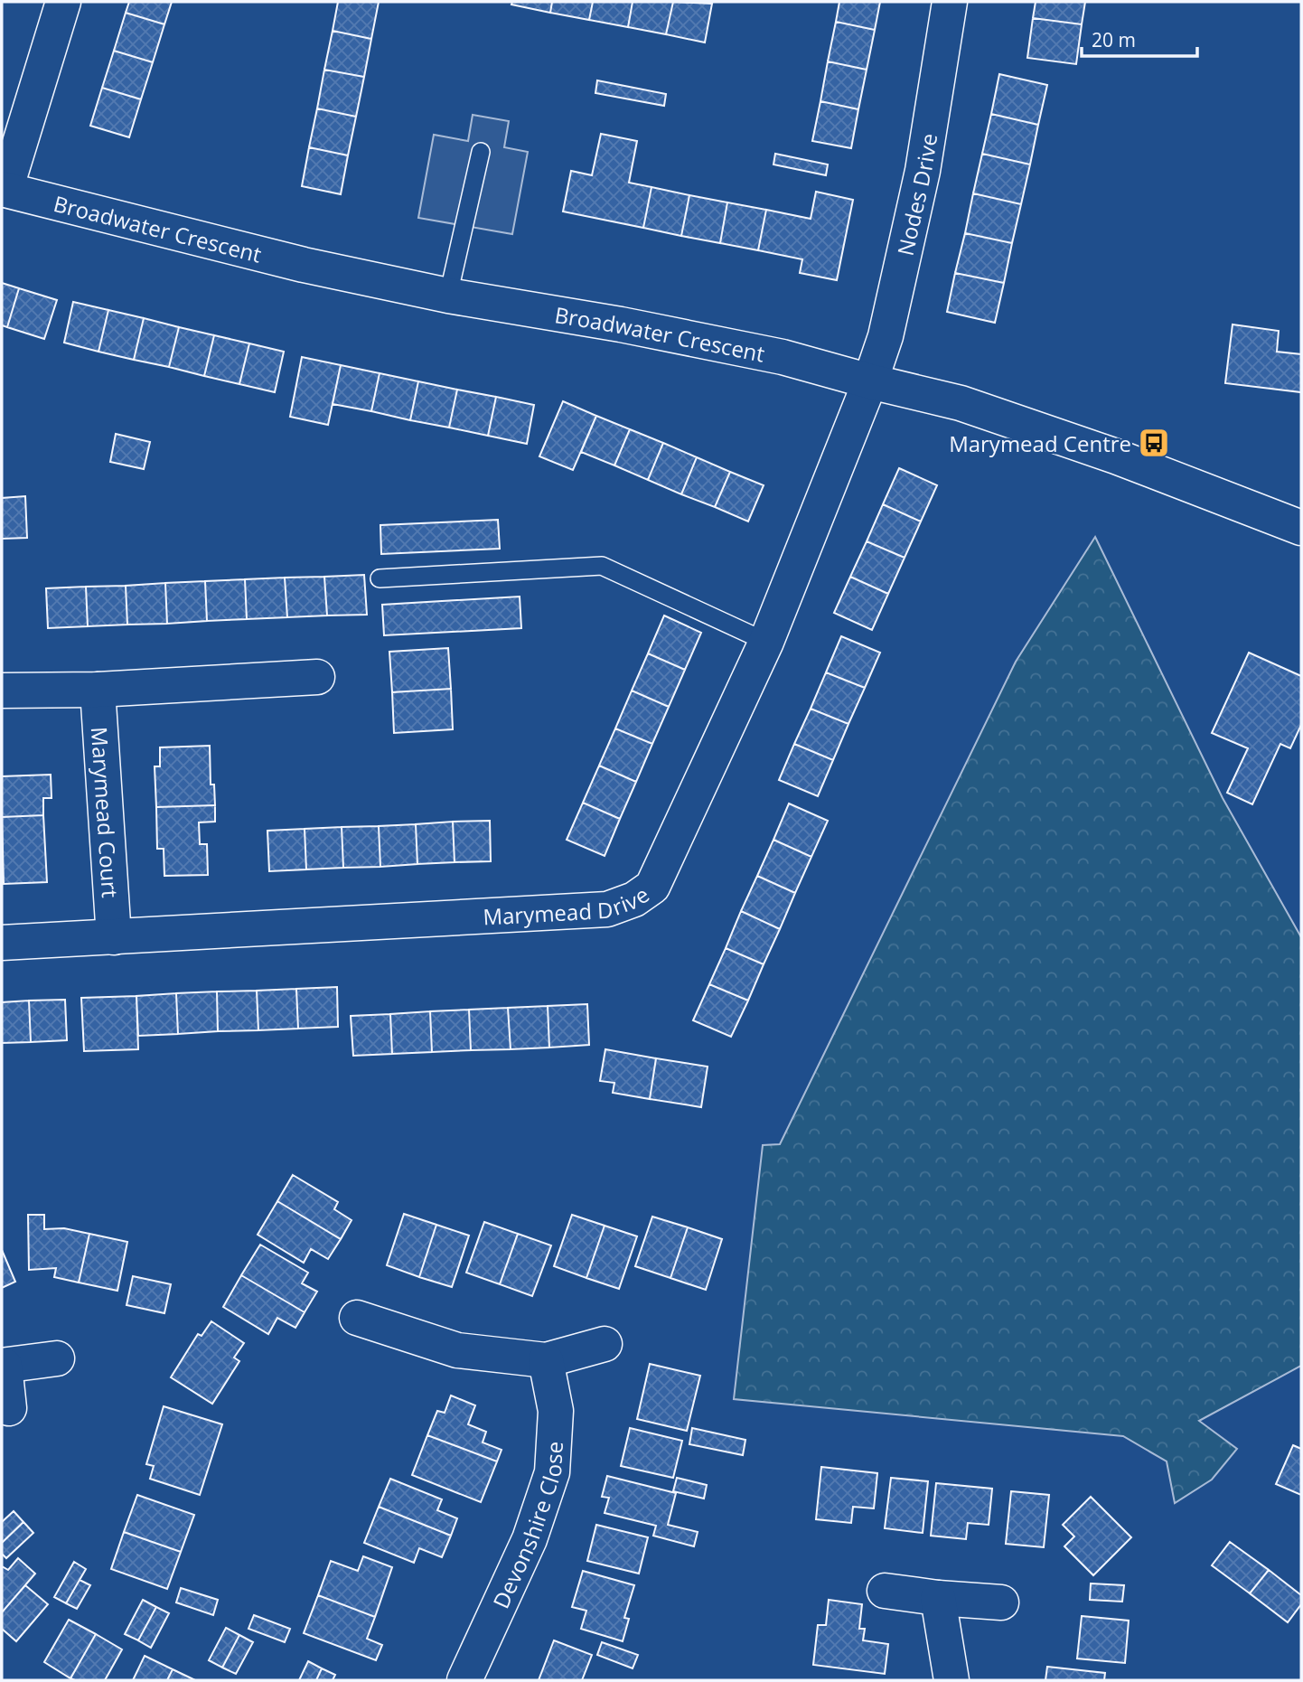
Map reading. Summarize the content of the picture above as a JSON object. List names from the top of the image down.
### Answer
{
  "streets": {
    "street": [
      "Nodes Drive",
      "Broadwater Crescent",
      "Marymead Court",
      "Marymead Drive",
      "Devonshire Close"
    ]
  },
  "crossings": [
    ["Nodes Drive", "Broadwater Crescent"],
    ["Nodes Drive", "Marymead Drive"],
    ["Broadwater Crescent", "Marymead Drive"],
    ["Marymead Court", "Marymead Drive"]
  ],
  "places": {
    "bus stop": ["Marymead Centre"]
  },
  "scale_bar": "20 m"
}
